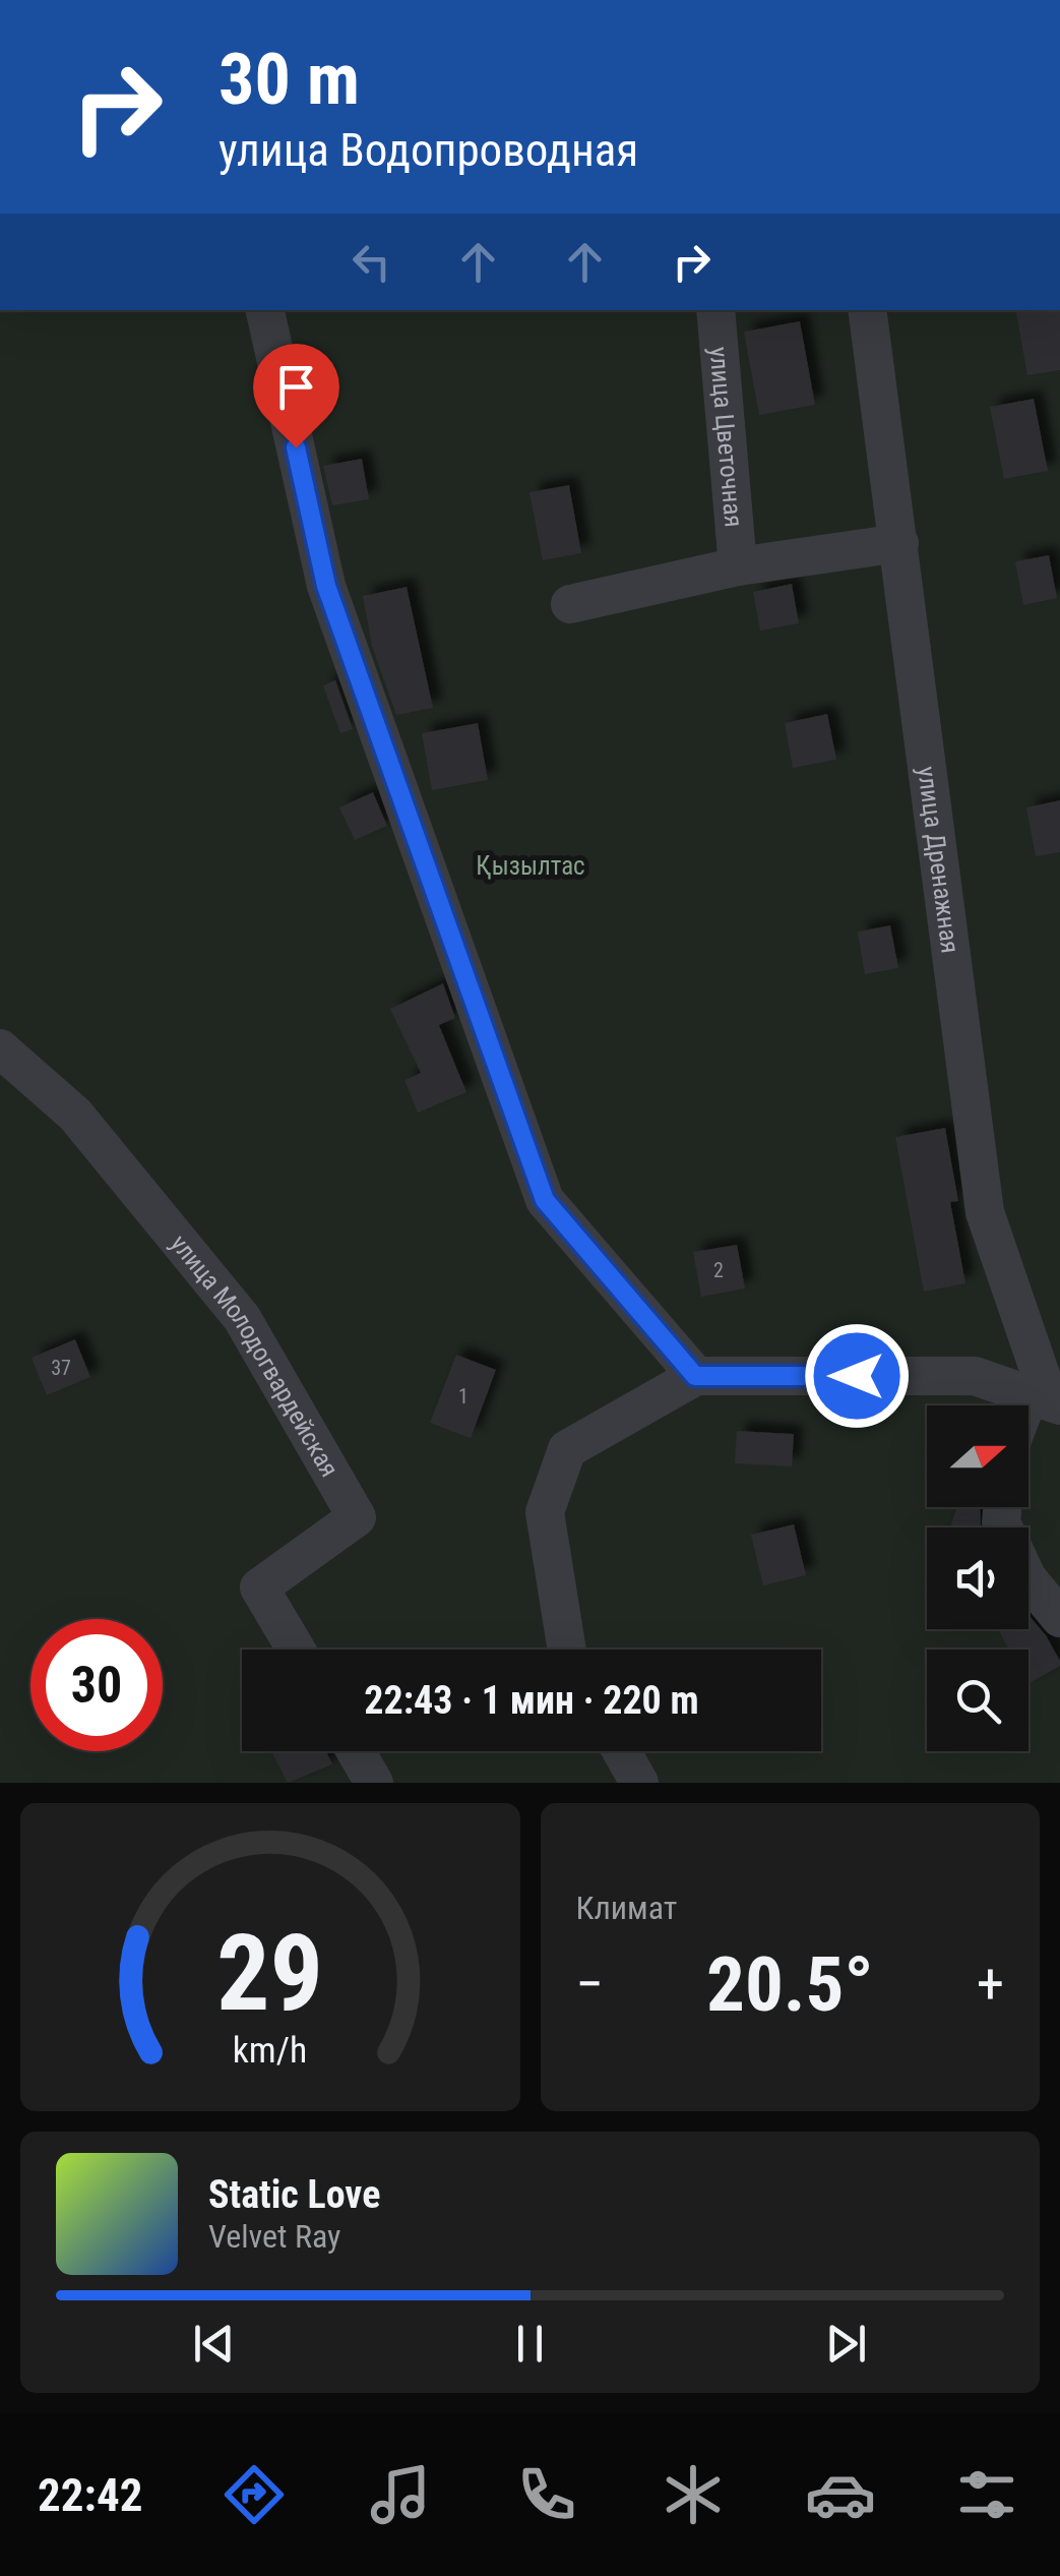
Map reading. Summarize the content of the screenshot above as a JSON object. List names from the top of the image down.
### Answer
{
  "streets": {
    "street": ["улица Цветочная", "улица Дренажная", "улица Молодогвардейская"]
  },
  "parks": ["Қызылтас"],
  "house_numbers": ["2", "37", "1"],
  "north": "right",
  "page": {
    "turn": ["30 m", "улица Водопроводная"],
    "limit": "30",
    "trip": "22:43 · 1 мин · 220 m",
    "tile": "Климат",
    "heat": ["−", "20.5°", "+"],
    "song": ["Static Love", "Velvet Ray"],
    "tabs": "22:42",
    "gauge": ["29", "km/h"]
  }
}
